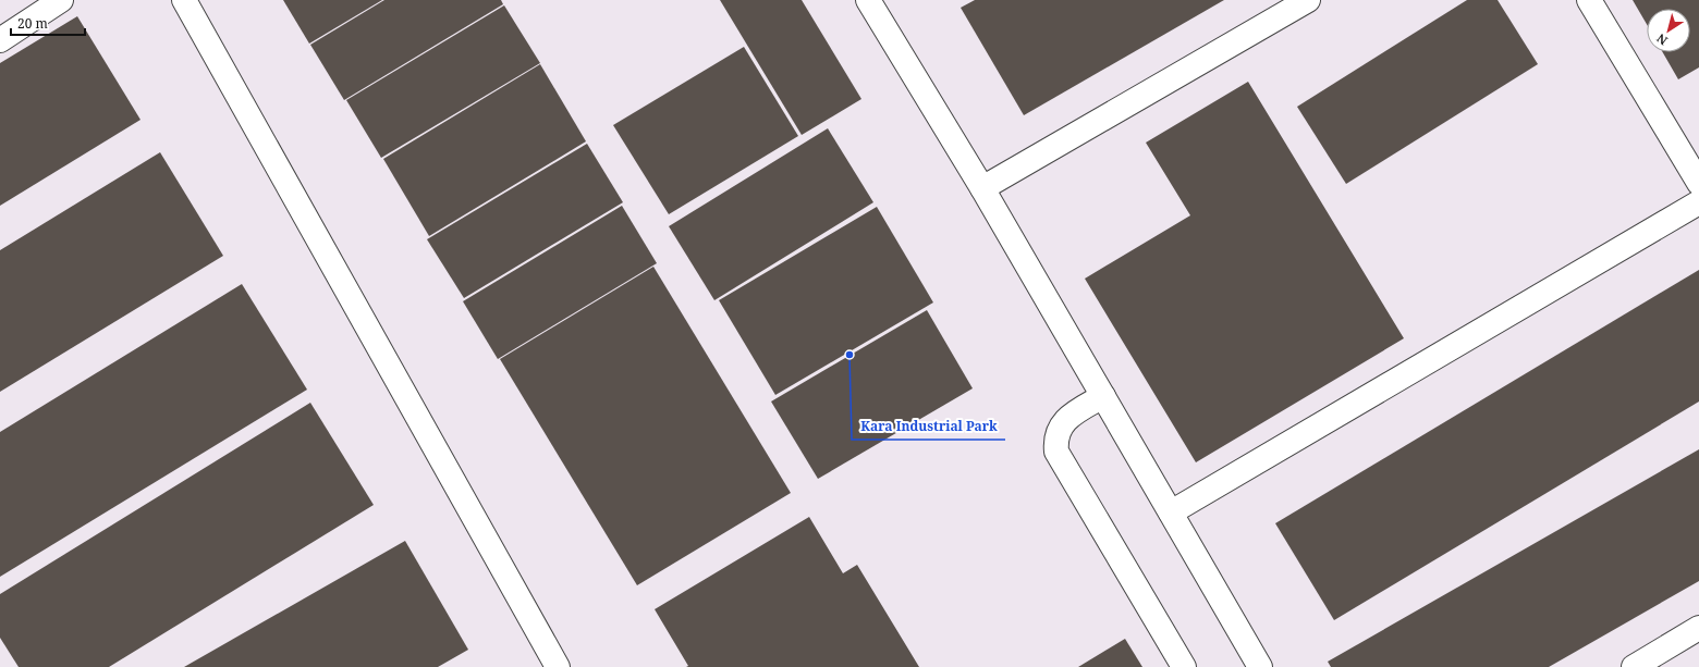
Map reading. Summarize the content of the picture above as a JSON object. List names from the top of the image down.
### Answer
{
  "places": ["Kara Industrial Park"],
  "scale_bar": "20 m",
  "north": "bottom left"
}
